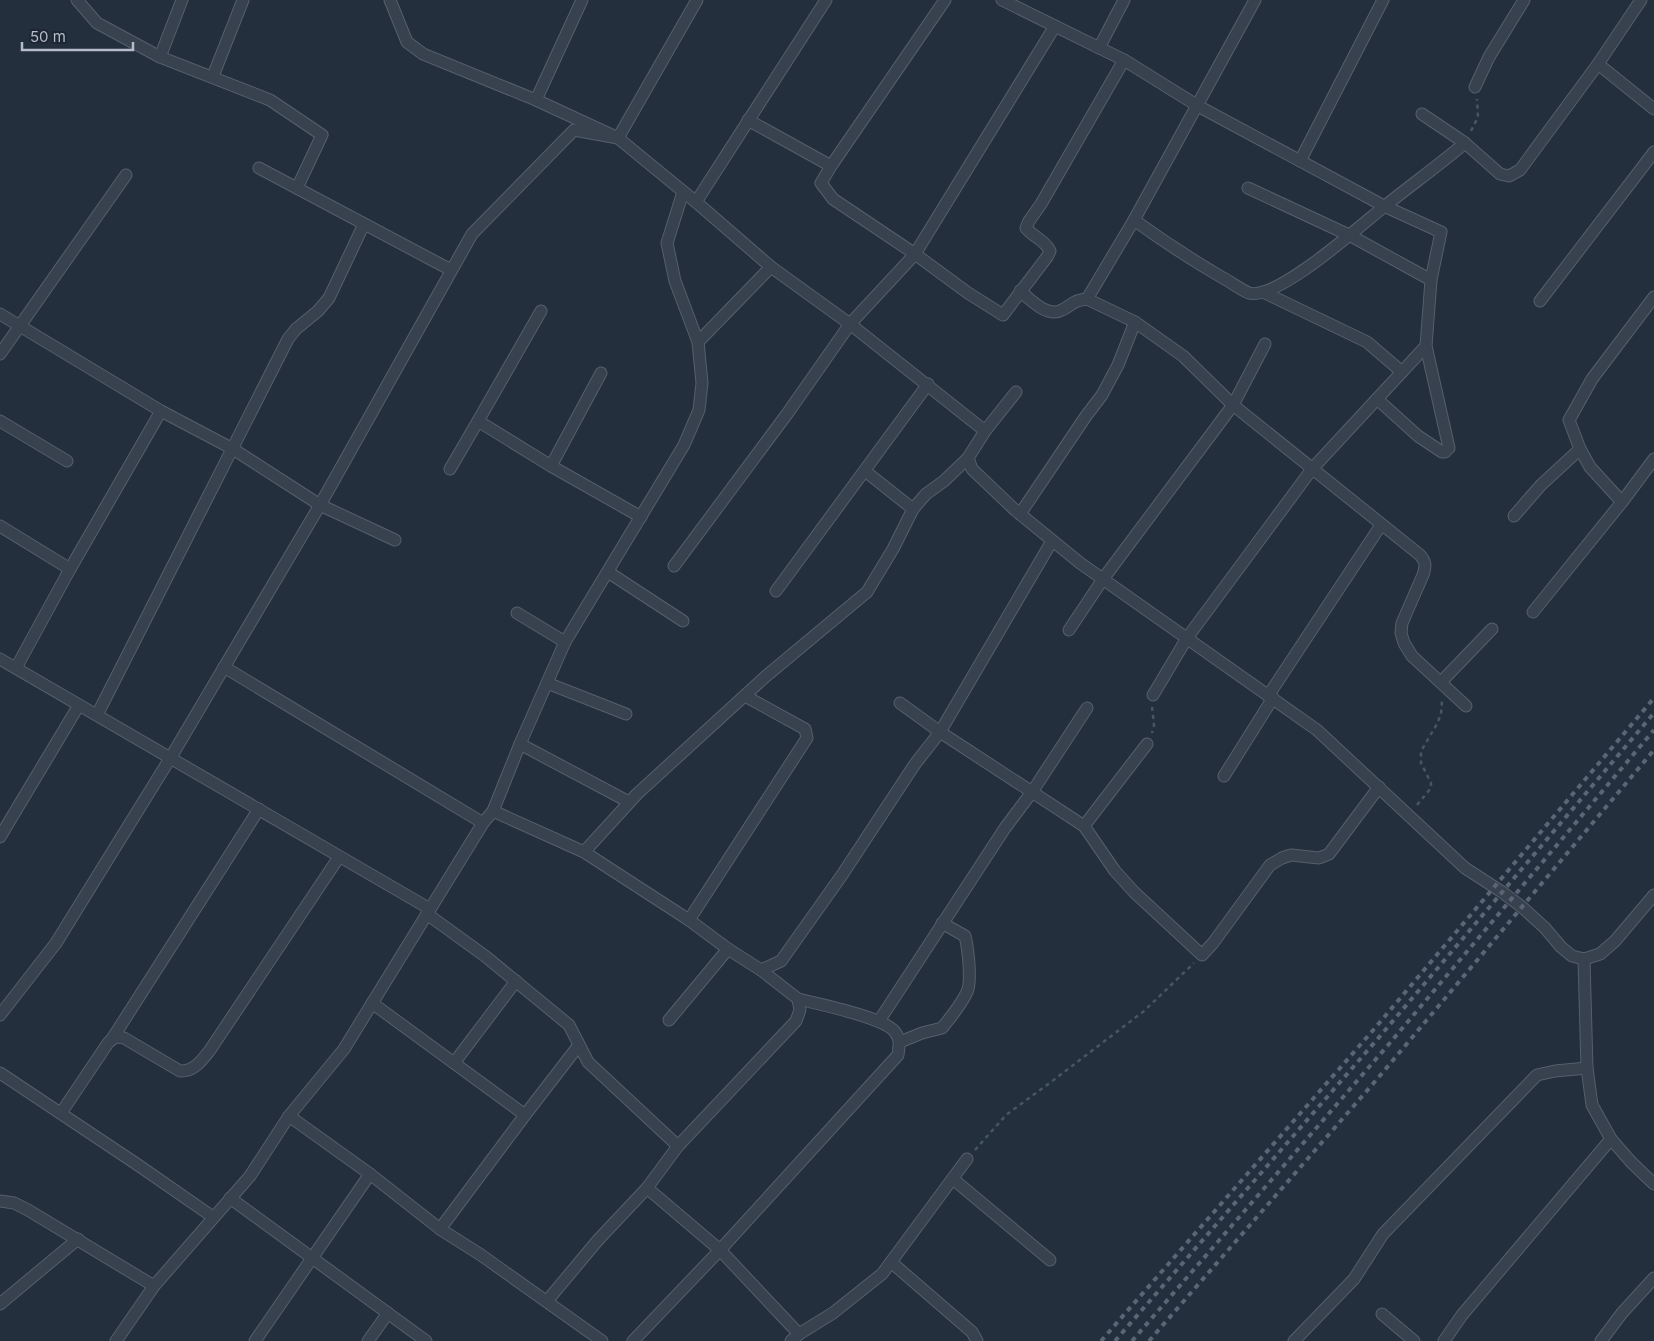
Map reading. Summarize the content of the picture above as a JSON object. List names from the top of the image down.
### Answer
{
  "scale_bar": "50 m"
}
